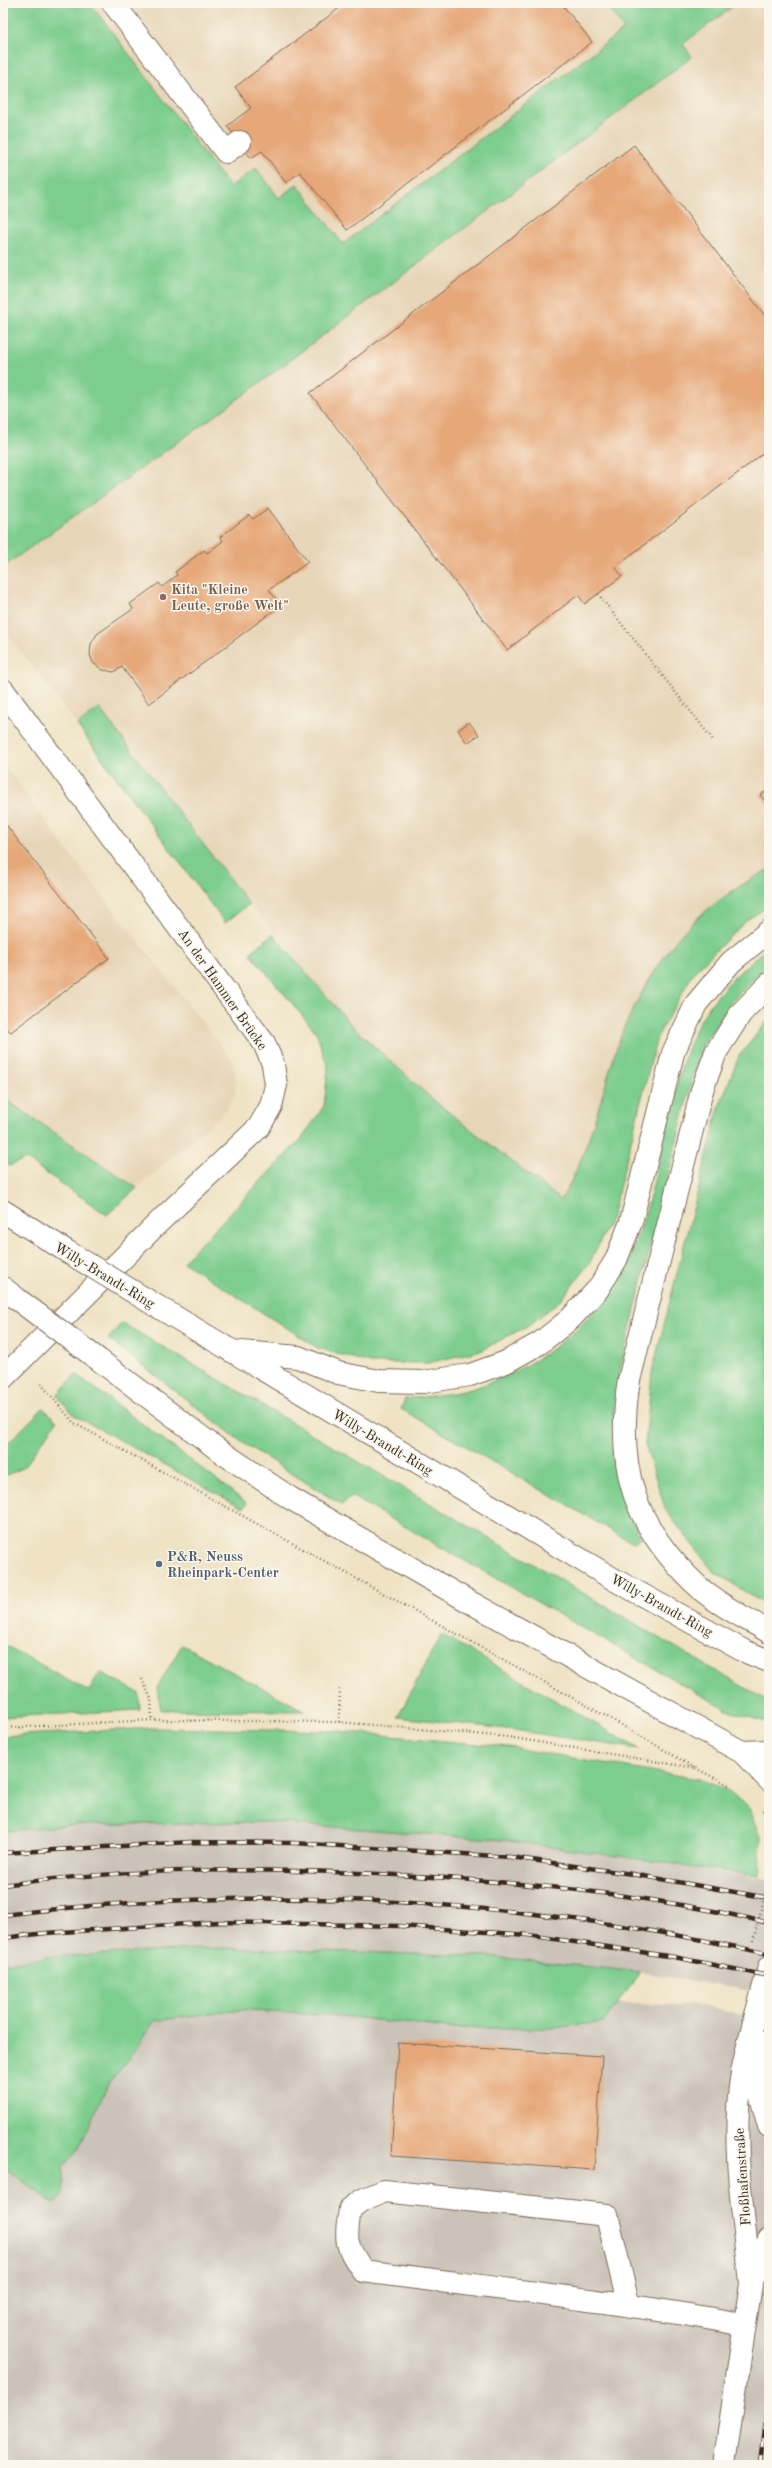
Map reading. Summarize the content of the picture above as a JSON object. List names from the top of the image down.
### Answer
{
  "streets": {
    "main road": ["An der Hammer Brücke", "Willy-Brandt-Ring", "Floßhafenstraße"]
  },
  "places": ["Kita \"Kleine Leute, große Welt\"", "P&R, Neuss Rheinpark-Center"]
}
